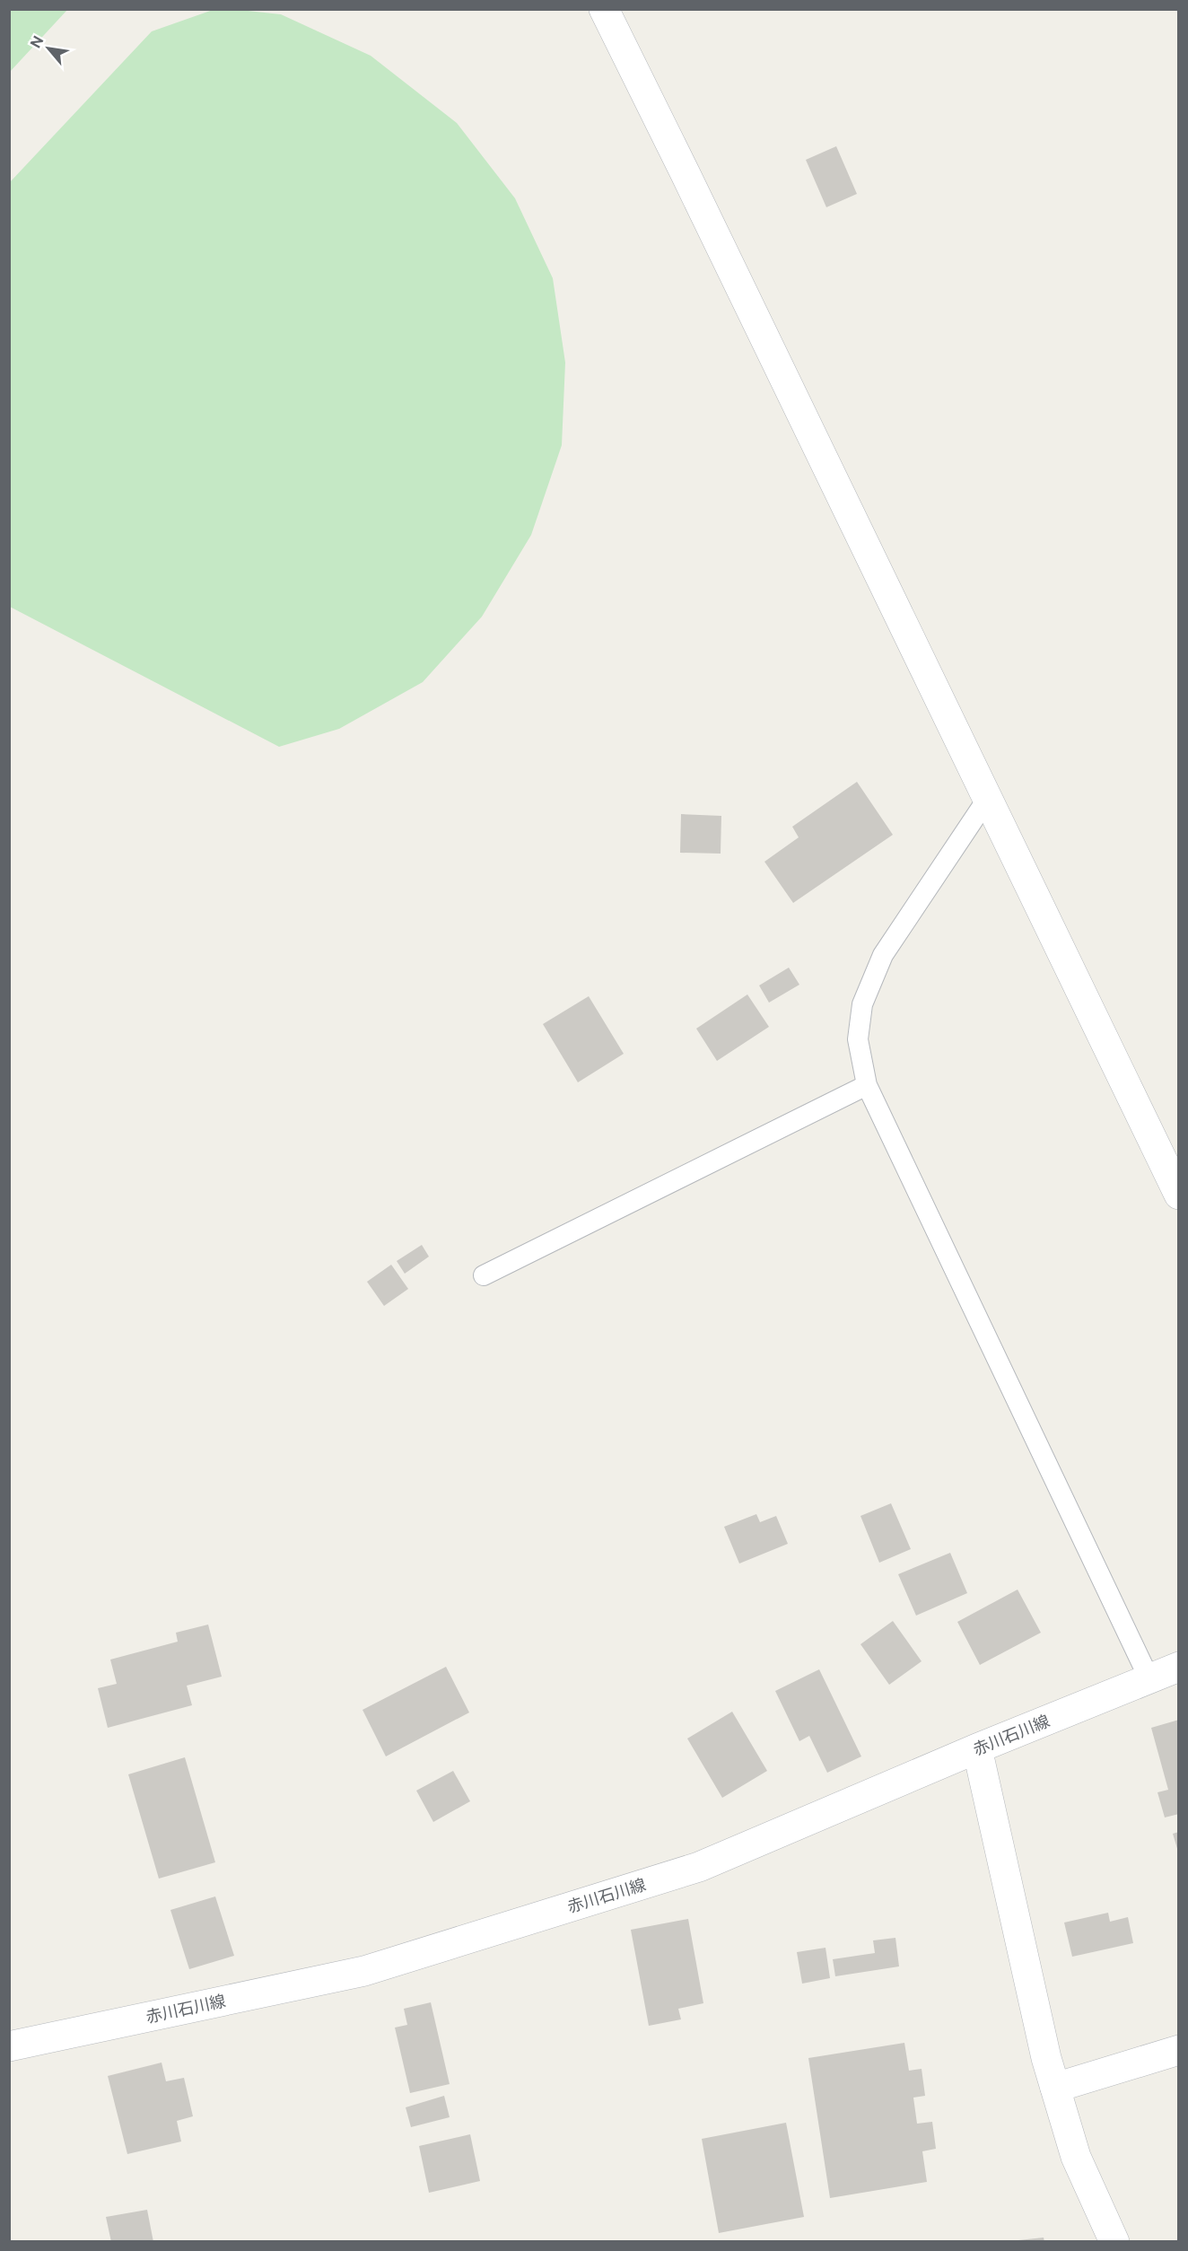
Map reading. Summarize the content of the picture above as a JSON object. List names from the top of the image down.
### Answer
{
  "streets": {
    "street": ["赤川石川線"]
  },
  "north": "top left"
}
